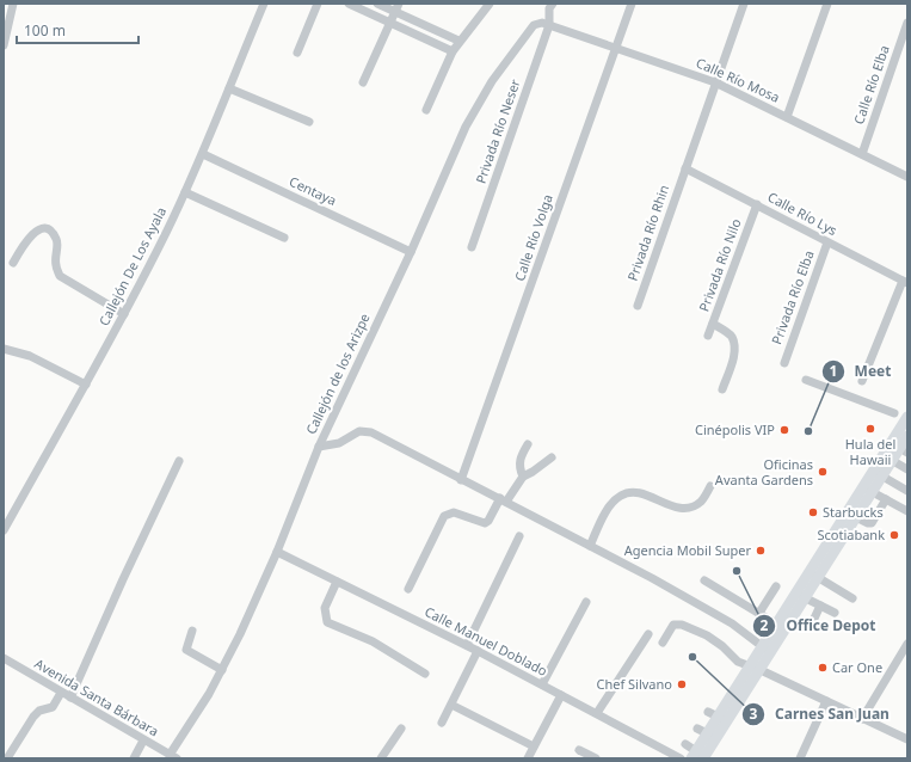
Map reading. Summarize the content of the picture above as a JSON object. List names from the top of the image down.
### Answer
{
  "streets": {
    "street": [
      "Calle Río Mosa",
      "Calle Río Elba",
      "Privada Río Neser",
      "Centaya",
      "Calle Río Lys",
      "Privada Río Rhin",
      "Calle Río Volga",
      "Privada Río Nilo",
      "Callejón De Los Ayala",
      "Privada Río Elba",
      "Callejón de los Arizpe",
      "Calle Manuel Doblado",
      "Avenida Santa Bárbara"
    ]
  },
  "crossings": [
    ["Calle Río Mosa", "Calle Río Elba"],
    ["Calle Río Mosa", "Privada Río Neser"],
    ["Calle Río Mosa", "Privada Río Rhin"],
    ["Calle Río Mosa", "Calle Río Volga"],
    ["Calle Río Mosa", "Callejón de los Arizpe"],
    ["Privada Río Neser", "Callejón de los Arizpe"],
    ["Centaya", "Callejón De Los Ayala"],
    ["Centaya", "Callejón de los Arizpe"],
    ["Calle Río Lys", "Privada Río Rhin"],
    ["Calle Río Lys", "Privada Río Nilo"],
    ["Calle Río Lys", "Privada Río Elba"],
    ["Callejón de los Arizpe", "Calle Manuel Doblado"],
    ["Callejón de los Arizpe", "Avenida Santa Bárbara"]
  ],
  "places": [
    "Hula del Hawaii",
    "Cinépolis VIP",
    "Meet",
    "Oficinas Avanta Gardens",
    "Starbucks",
    "Scotiabank",
    "Agencia Mobil Super",
    "Office Depot",
    "Carnes San Juan",
    "Car One",
    "Chef Silvano"
  ],
  "scale_bar": "100 m"
}
